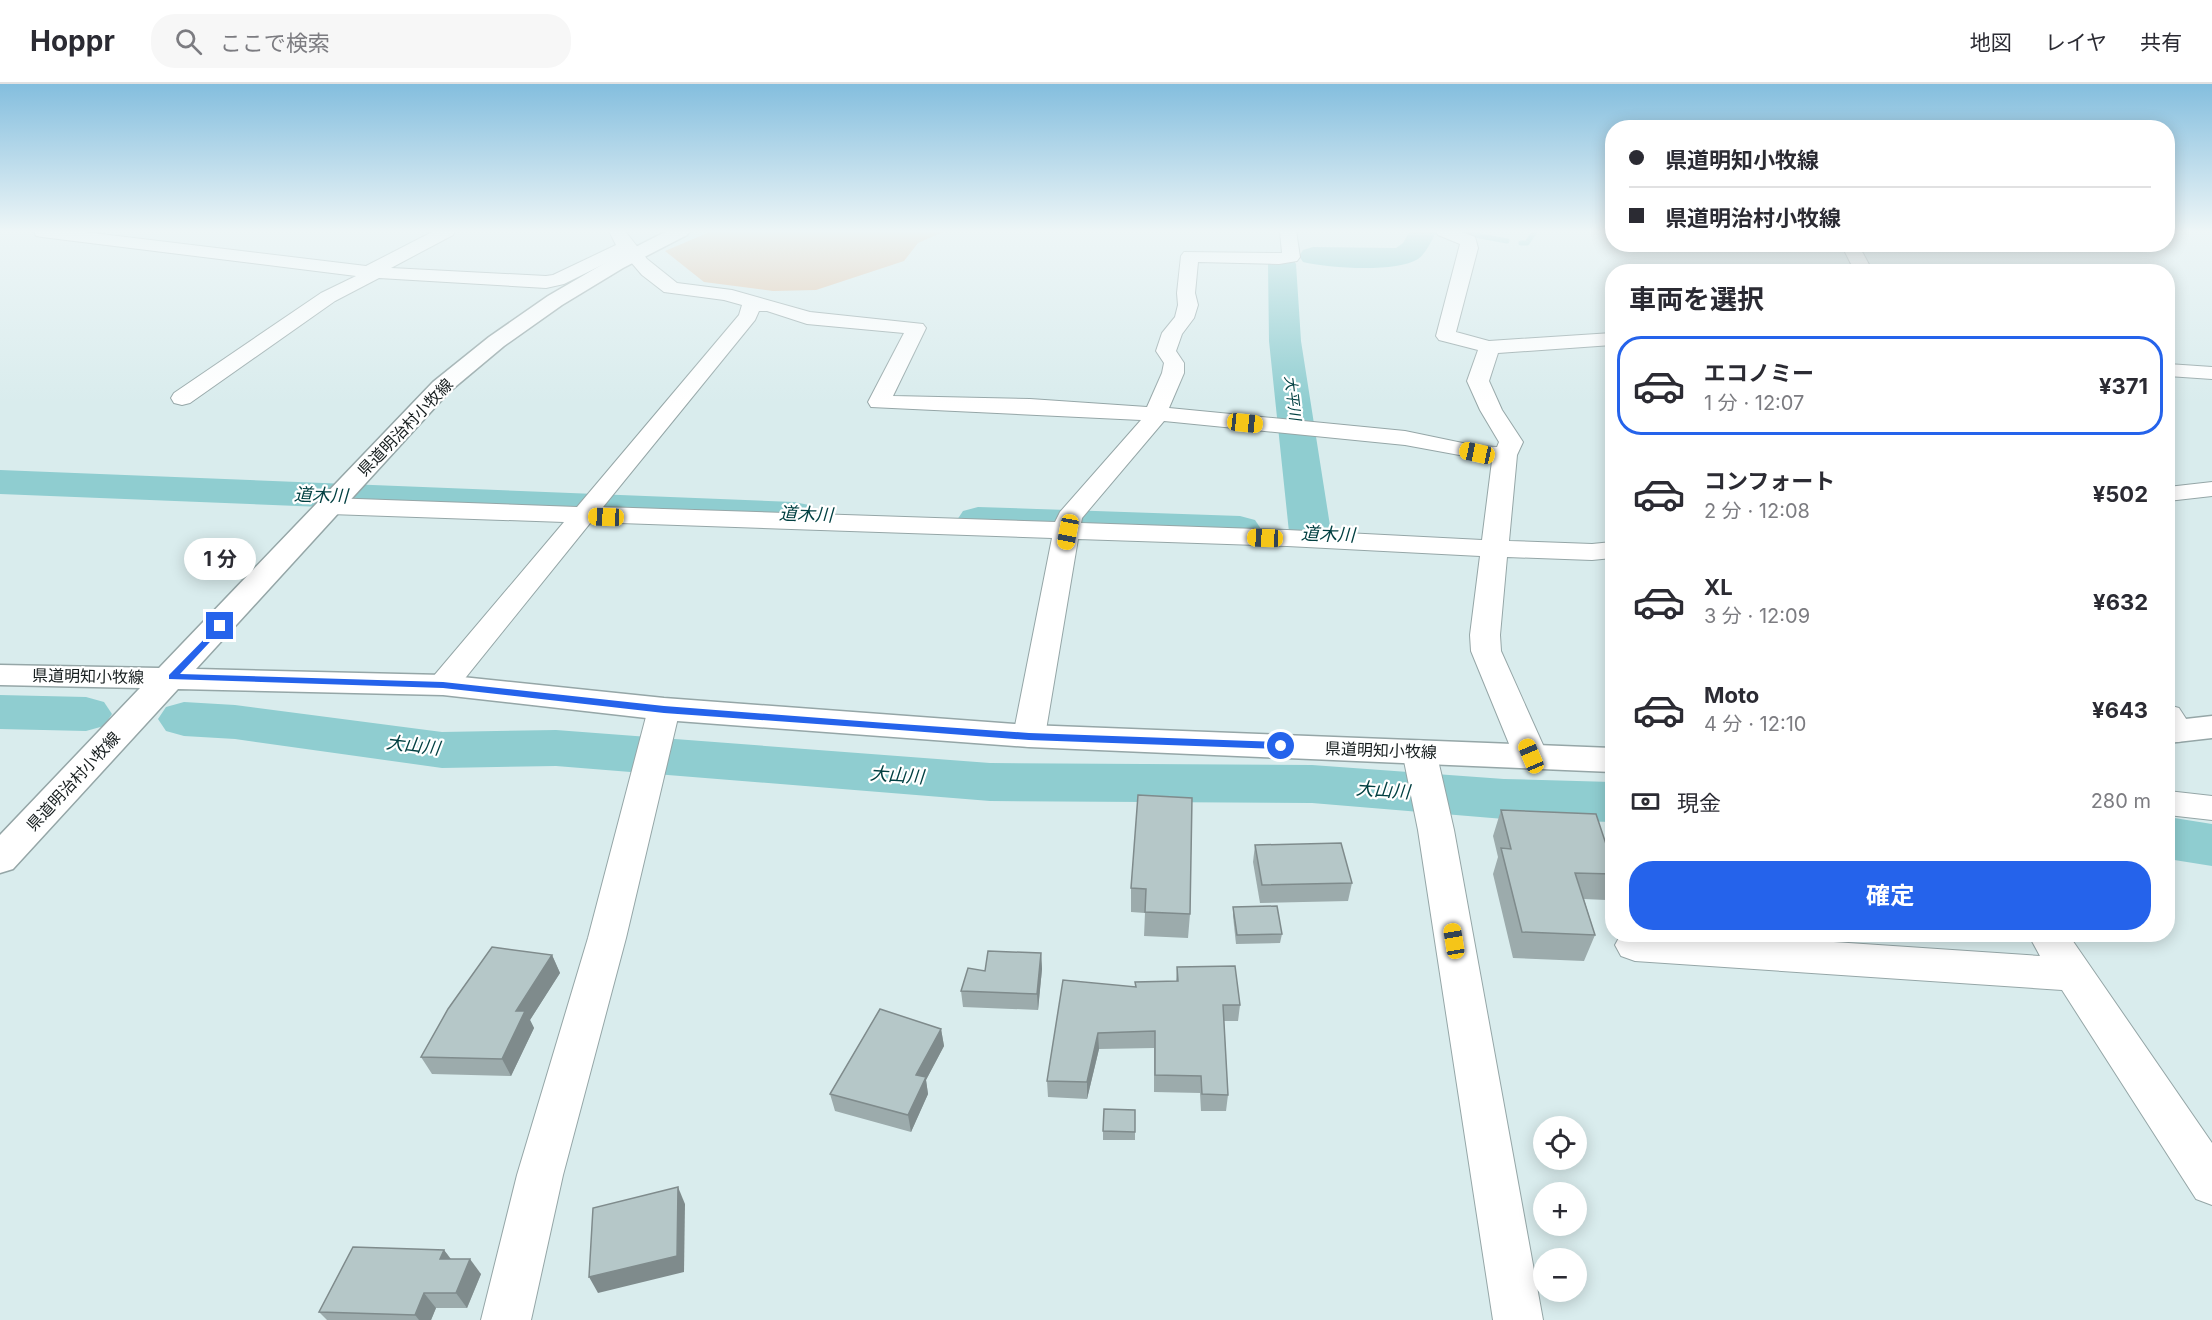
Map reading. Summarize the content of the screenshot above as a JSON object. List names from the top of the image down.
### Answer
{
  "streets": {
    "main road": ["県道明治村小牧線", "県道明知小牧線"]
  },
  "crossings": [
    ["県道明治村小牧線", "県道明知小牧線"]
  ],
  "water": ["大平川", "道木川", "大山川"],
  "page": {
    "header": "Hoppr",
    "search": "ここで検索",
    "nav": ["地図", "レイヤ", "共有"],
    "banner": ["県道明知小牧線", "県道明治村小牧線"],
    "heading": "車両を選択",
    "list": [
      {
        "name": "エコノミー",
        "note": "1 分 · 12:07",
        "value": "¥371"
      },
      {
        "name": "コンフォート",
        "note": "2 分 · 12:08",
        "value": "¥502"
      },
      {
        "name": "XL",
        "note": "3 分 · 12:09",
        "value": "¥632"
      },
      {
        "name": "Moto",
        "note": "4 分 · 12:10",
        "value": "¥643"
      }
    ],
    "bubble": "1 分",
    "pay": ["現金", "280 m"],
    "buttons": "確定",
    "map_buttons": ["+", "−"]
  }
}
